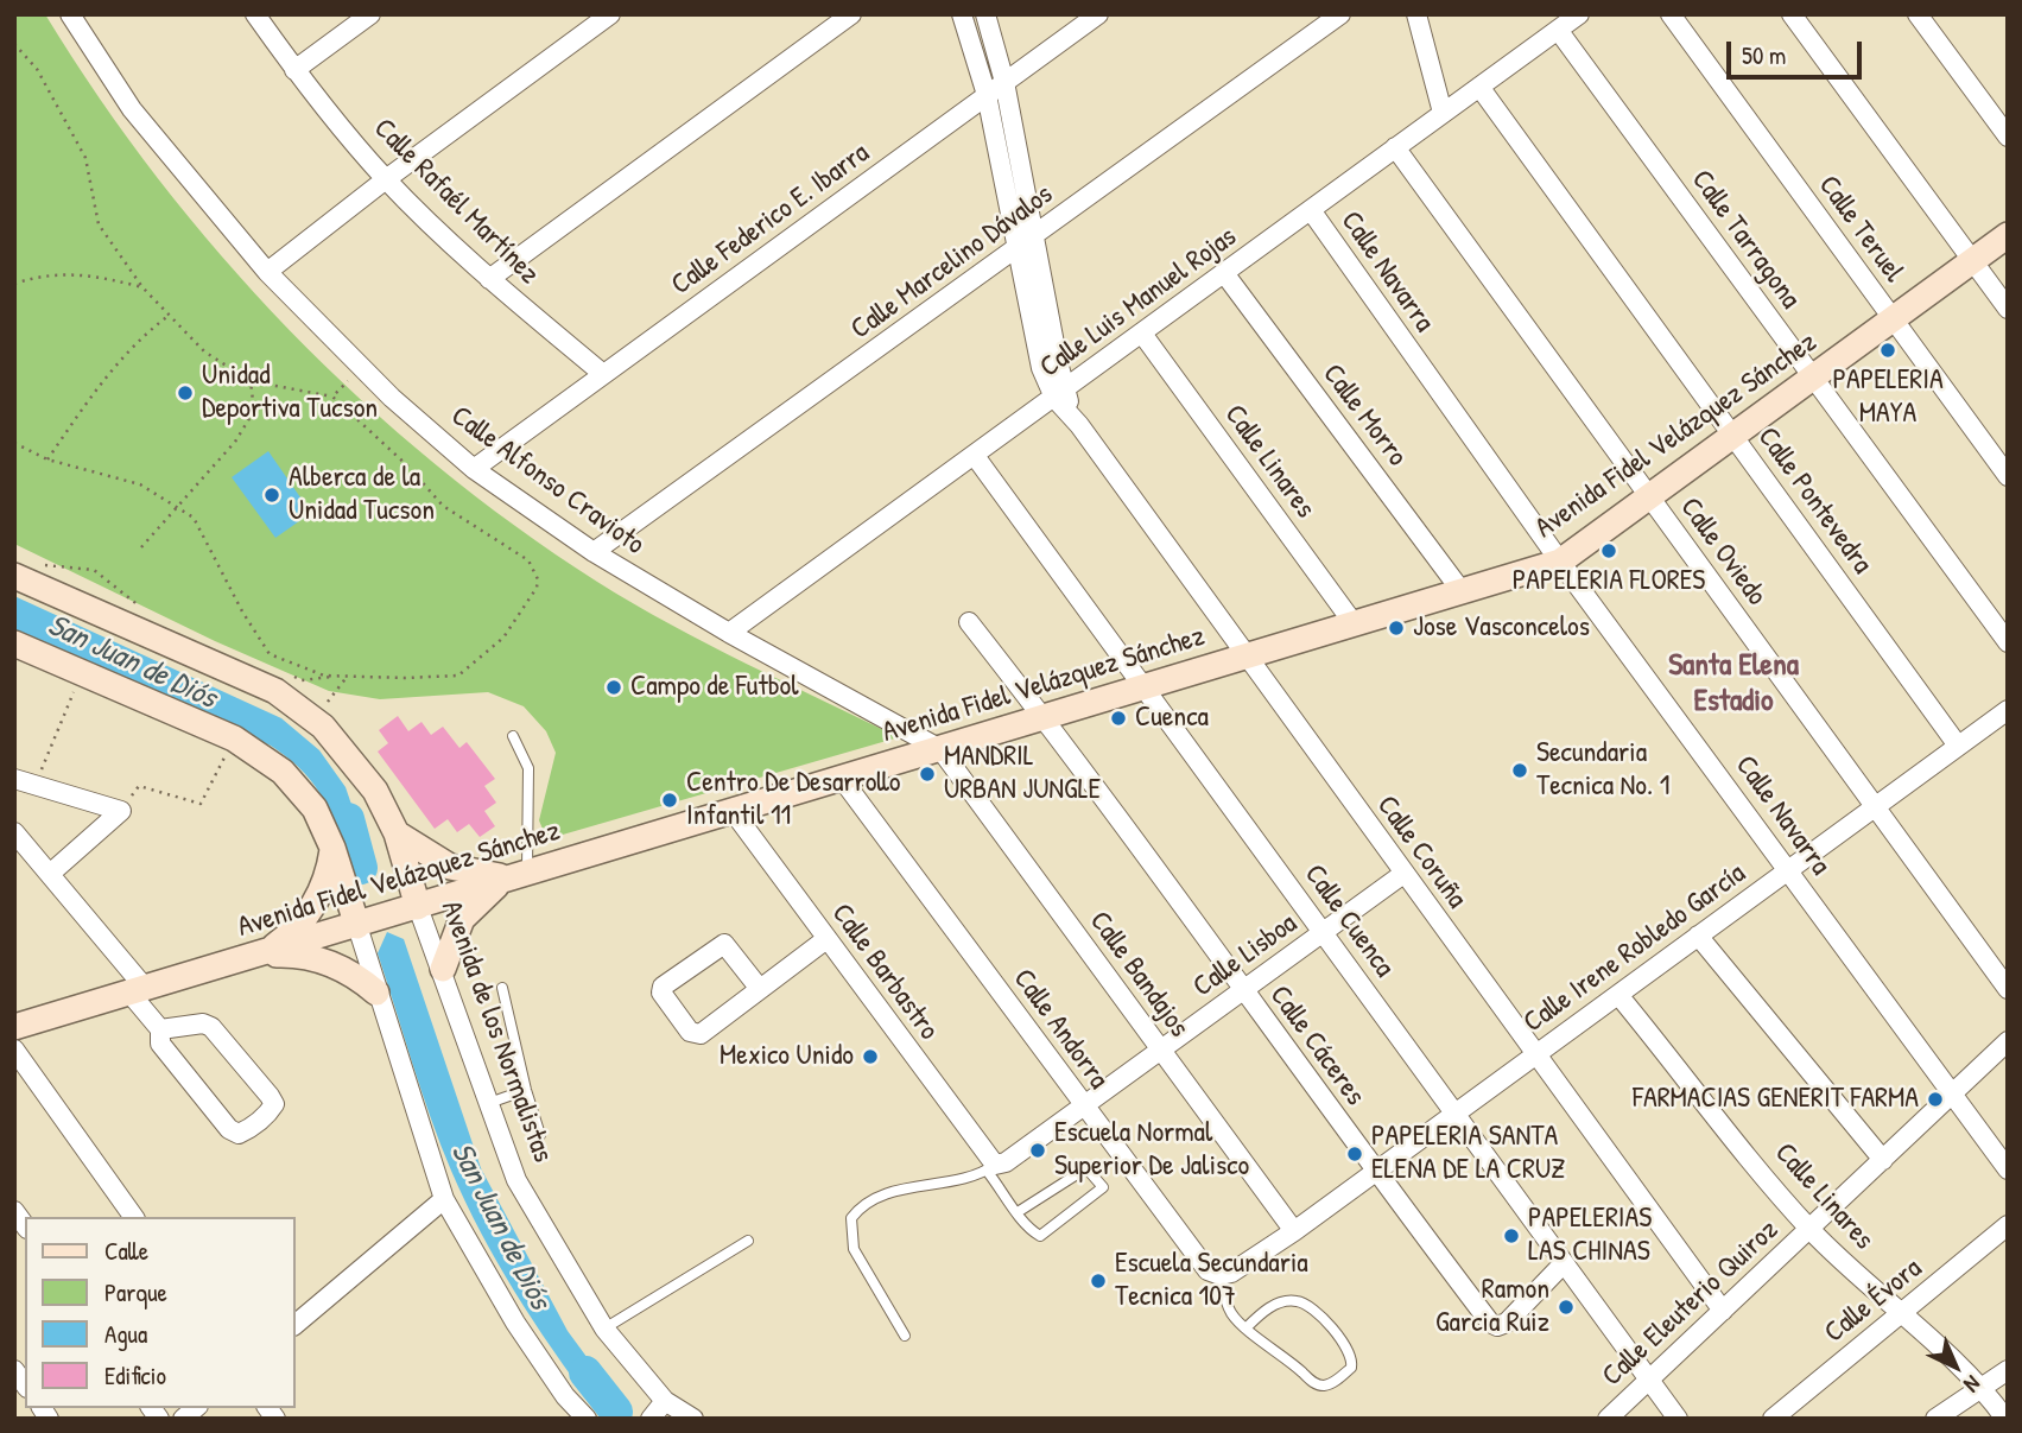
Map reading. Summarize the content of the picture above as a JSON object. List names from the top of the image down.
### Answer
{
  "streets": {
    "street": [
      "Calle Rafaél Martínez",
      "Calle Federico E. Ibarra",
      "Calle Teruel",
      "Calle Tarragona",
      "Calle Marcelino Dávalos",
      "Calle Navarra",
      "Calle Luis Manuel Rojas",
      "Calle Morro",
      "Avenida Fidel Velázquez Sánchez",
      "Calle Linares",
      "Calle Alfonso Cravioto",
      "Calle Pontevedra",
      "Calle Oviedo",
      "Calle Coruña",
      "Calle Cuenca",
      "Calle Irene Robledo García",
      "Calle Lisboa",
      "Calle Barbastro",
      "Calle Bandajos",
      "Calle Andorra",
      "Avenida de los Normalistas",
      "Calle Cáceres",
      "Calle Évora",
      "Calle Eleuterio Quiroz"
    ]
  },
  "crossings": [
    ["Calle Rafaél Martínez", "Calle Federico E. Ibarra"],
    ["Calle Federico E. Ibarra", "Calle Alfonso Cravioto"],
    ["Calle Teruel", "Avenida Fidel Velázquez Sánchez"],
    ["Calle Tarragona", "Calle Luis Manuel Rojas"],
    ["Calle Tarragona", "Avenida Fidel Velázquez Sánchez"],
    ["Calle Marcelino Dávalos", "Calle Alfonso Cravioto"],
    ["Calle Navarra", "Calle Luis Manuel Rojas"],
    ["Calle Navarra", "Avenida Fidel Velázquez Sánchez"],
    ["Calle Navarra", "Calle Irene Robledo García"],
    ["Calle Navarra", "Calle Eleuterio Quiroz"],
    ["Calle Luis Manuel Rojas", "Calle Morro"],
    ["Calle Luis Manuel Rojas", "Calle Linares"],
    ["Calle Luis Manuel Rojas", "Calle Alfonso Cravioto"],
    ["Calle Luis Manuel Rojas", "Calle Pontevedra"],
    ["Calle Luis Manuel Rojas", "Calle Oviedo"],
    ["Calle Luis Manuel Rojas", "Calle Coruña"],
    ["Calle Luis Manuel Rojas", "Calle Cuenca"],
    ["Calle Morro", "Avenida Fidel Velázquez Sánchez"],
    ["Avenida Fidel Velázquez Sánchez", "Calle Linares"],
    ["Avenida Fidel Velázquez Sánchez", "Calle Alfonso Cravioto"],
    ["Avenida Fidel Velázquez Sánchez", "Calle Pontevedra"],
    ["Avenida Fidel Velázquez Sánchez", "Calle Oviedo"],
    ["Avenida Fidel Velázquez Sánchez", "Calle Coruña"],
    ["Avenida Fidel Velázquez Sánchez", "Calle Cuenca"],
    ["Avenida Fidel Velázquez Sánchez", "Calle Barbastro"],
    ["Avenida Fidel Velázquez Sánchez", "Calle Bandajos"],
    ["Avenida Fidel Velázquez Sánchez", "Calle Andorra"],
    ["Avenida Fidel Velázquez Sánchez", "Avenida de los Normalistas"],
    ["Avenida Fidel Velázquez Sánchez", "Calle Cáceres"],
    ["Calle Linares", "Calle Irene Robledo García"],
    ["Calle Linares", "Calle Évora"],
    ["Calle Linares", "Calle Eleuterio Quiroz"],
    ["Calle Alfonso Cravioto", "Calle Bandajos"],
    ["Calle Pontevedra", "Calle Irene Robledo García"],
    ["Calle Oviedo", "Calle Irene Robledo García"],
    ["Calle Coruña", "Calle Irene Robledo García"],
    ["Calle Coruña", "Calle Lisboa"],
    ["Calle Coruña", "Calle Eleuterio Quiroz"],
    ["Calle Cuenca", "Calle Irene Robledo García"],
    ["Calle Cuenca", "Calle Lisboa"],
    ["Calle Cuenca", "Calle Cáceres"],
    ["Calle Cuenca", "Calle Eleuterio Quiroz"],
    ["Calle Irene Robledo García", "Calle Bandajos"],
    ["Calle Irene Robledo García", "Calle Cáceres"],
    ["Calle Lisboa", "Calle Barbastro"],
    ["Calle Lisboa", "Calle Bandajos"],
    ["Calle Lisboa", "Calle Andorra"],
    ["Calle Lisboa", "Calle Cáceres"]
  ],
  "districts": ["Santa Elena Estadio"],
  "water": ["San Juan de Diós"],
  "places": [
    "PAPELERIA MAYA",
    "Unidad Deportiva Tucson",
    "Alberca de la Unidad Tucson",
    "PAPELERIA FLORES",
    "Jose Vasconcelos",
    "Campo de Futbol",
    "Cuenca",
    "Secundaria Tecnica No. 1",
    "MANDRIL URBAN JUNGLE",
    "Centro De Desarrollo Infantil 11",
    "Mexico Unido",
    "FARMACIAS GENERIT FARMA",
    "Escuela Normal Superior De Jalisco",
    "PAPELERIA SANTA ELENA DE LA CRUZ",
    "PAPELERIAS LAS CHINAS",
    "Escuela Secundaria Tecnica 107",
    "Ramon Garcia Ruiz"
  ],
  "legend": [
    "Calle",
    "Parque",
    "Agua",
    "Edificio"
  ],
  "scale_bar": "50 m",
  "north": "bottom right"
}
